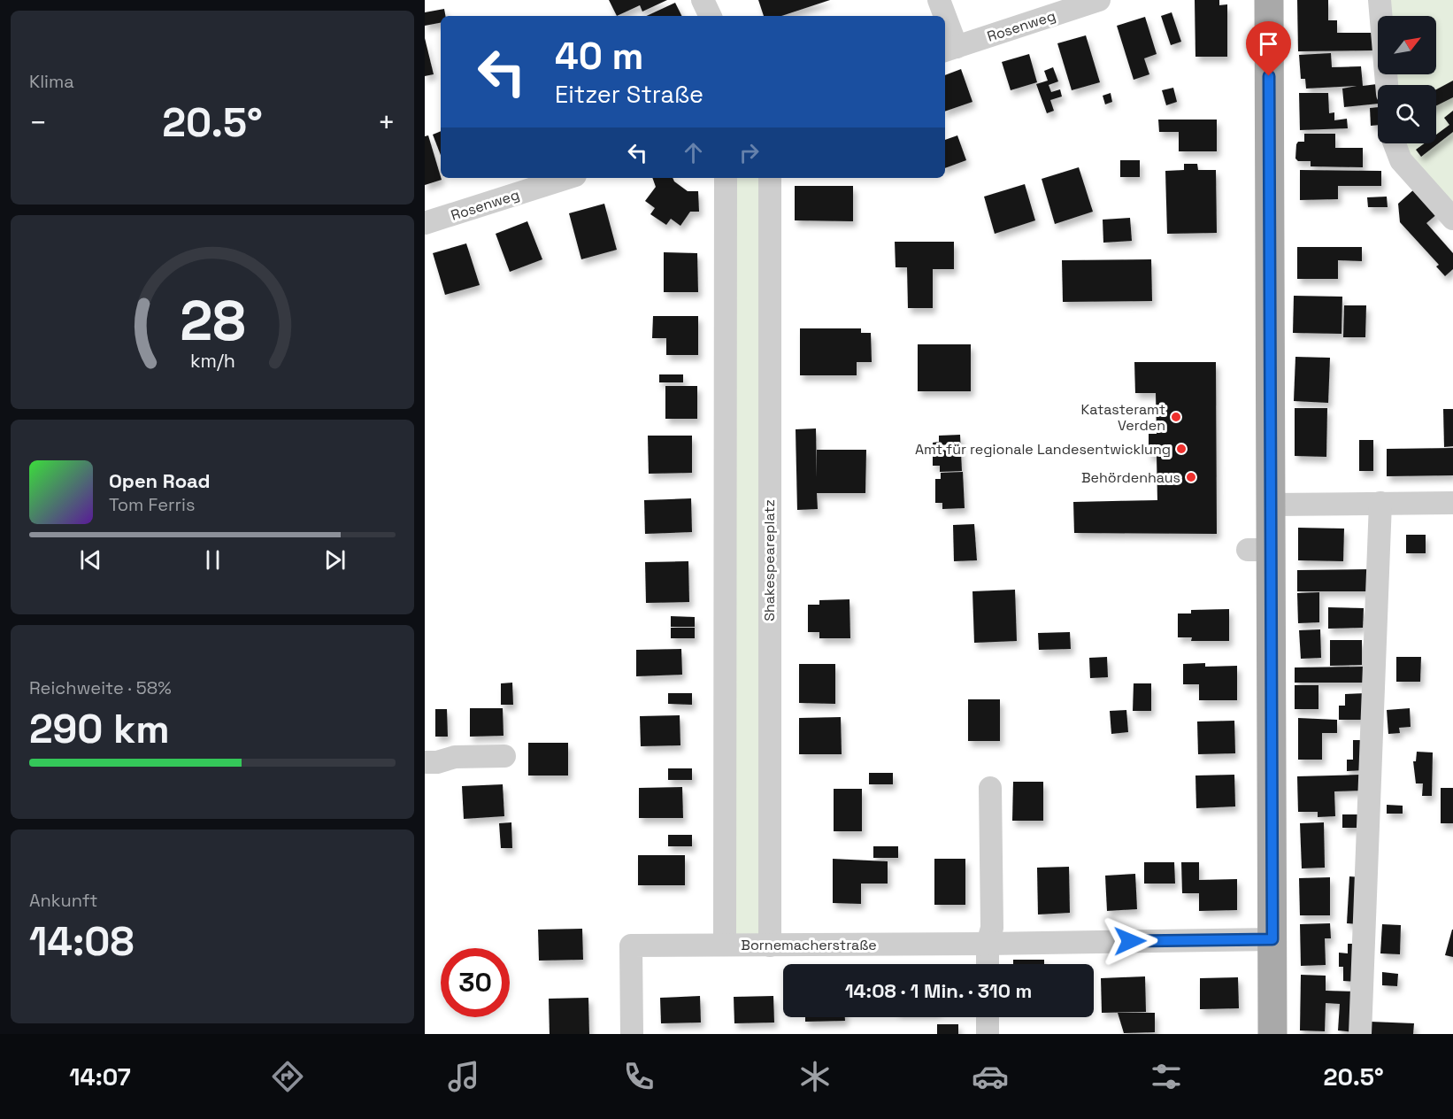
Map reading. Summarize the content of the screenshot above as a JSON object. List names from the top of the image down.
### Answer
{
  "streets": {
    "street": ["Rosenweg", "Shakespeareplatz", "Bornemacherstraße"]
  },
  "crossings": [
    ["Shakespeareplatz", "Bornemacherstraße"]
  ],
  "places": ["Katasteramt Verden", "Amt für regionale Landesentwicklung", "Behördenhaus"],
  "north": "top right",
  "page": {
    "tile": [
      "Klima",
      ["Reichweite · 58%", "290 km"],
      ["Ankunft", "14:08"]
    ],
    "turn": ["40 m", "Eitzer Straße"],
    "heat": ["−", "20.5°", "+"],
    "song": ["Open Road", "Tom Ferris"],
    "limit": "30",
    "trip": "14:08 · 1 Min. · 310 m",
    "tabs": ["14:07", "20.5°"],
    "gauge": ["28", "km/h"]
  }
}
